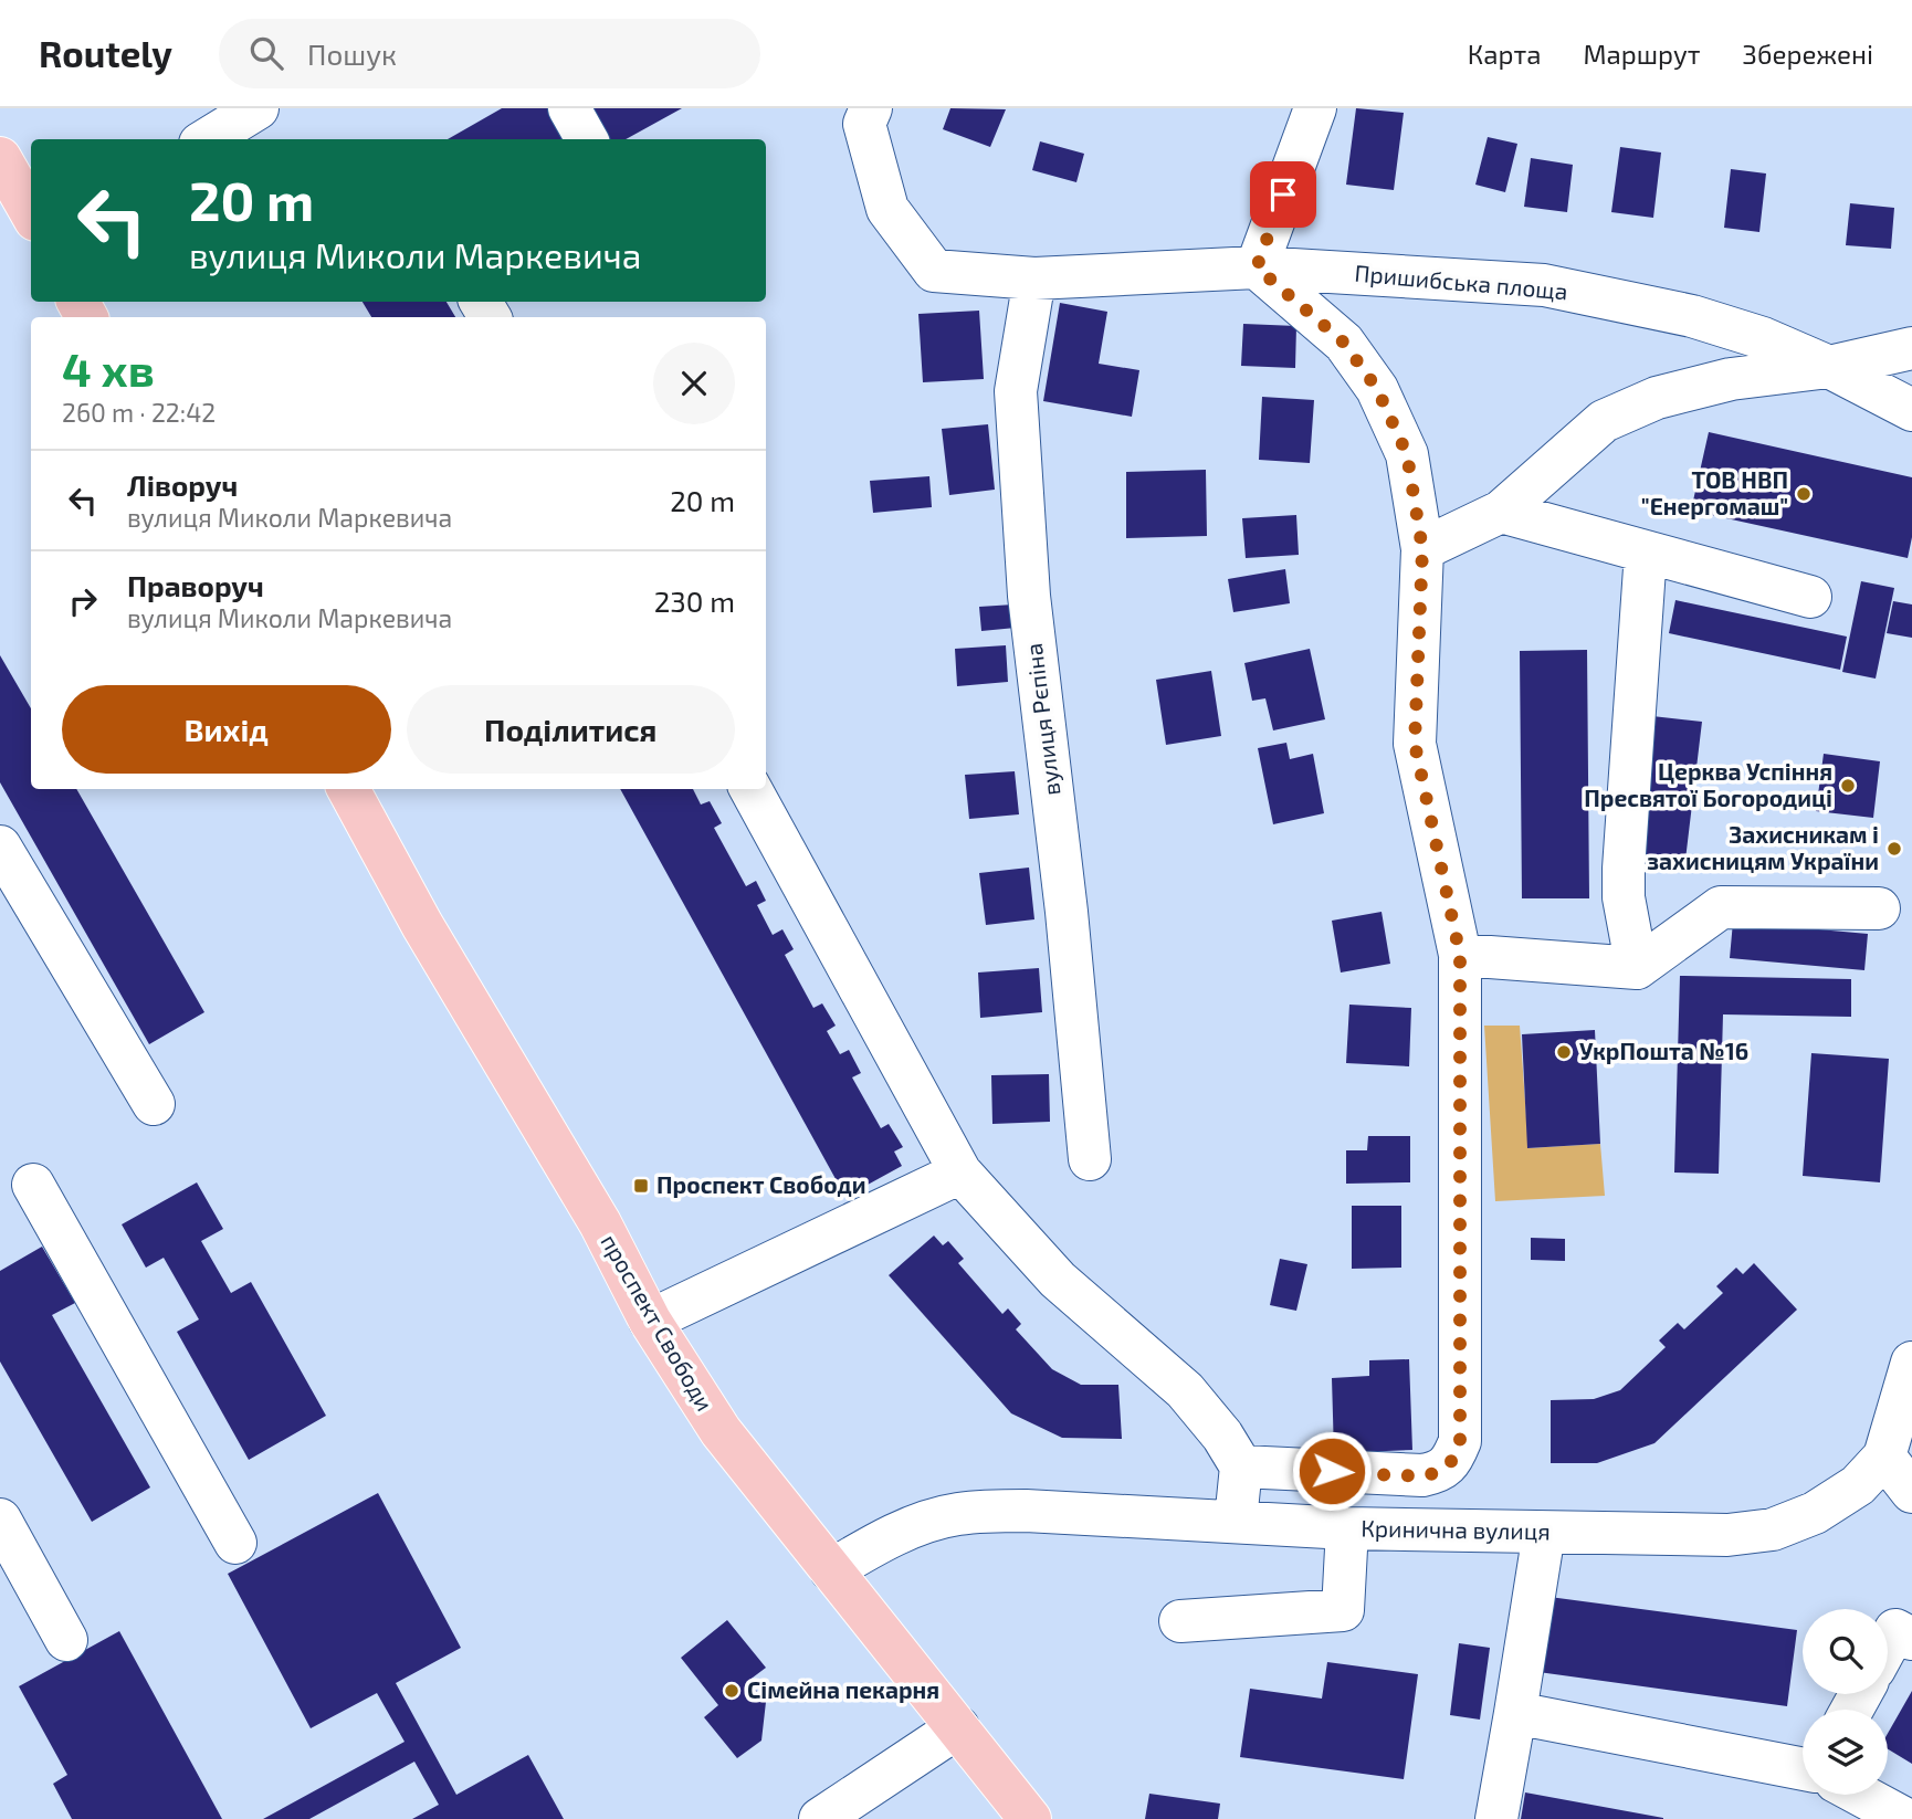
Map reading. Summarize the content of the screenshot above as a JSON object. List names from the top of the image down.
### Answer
{
  "streets": {
    "main road": ["проспект Свободи"],
    "street": ["Пришибська площа", "вулиця Рєпіна", "Кринична вулиця"]
  },
  "crossings": [
    ["Пришибська площа", "вулиця Рєпіна"],
    ["проспект Свободи", "Кринична вулиця"]
  ],
  "places": {
    "other": [
      "ТОВ НВП \"Енергомаш\"",
      "Церква Успіння Пресвятої Богородиці",
      "Захисникам і захисницям України",
      "УкрПошта №16",
      "Сімейна пекарня"
    ],
    "transit": ["Проспект Свободи"]
  },
  "page": {
    "header": "Routely",
    "search": "Пошук",
    "nav": ["Карта", "Маршрут", "Збережені"],
    "turn": ["20 m", "вулиця Миколи Маркевича"],
    "heading": ["4 хв", "260 m · 22:42"],
    "list": [
      {
        "name": "Ліворуч",
        "note": "вулиця Миколи Маркевича",
        "value": "20 m"
      },
      {
        "name": "Праворуч",
        "note": "вулиця Миколи Маркевича",
        "value": "230 m"
      }
    ],
    "buttons": ["Вихід", "Поділитися"]
  }
}
